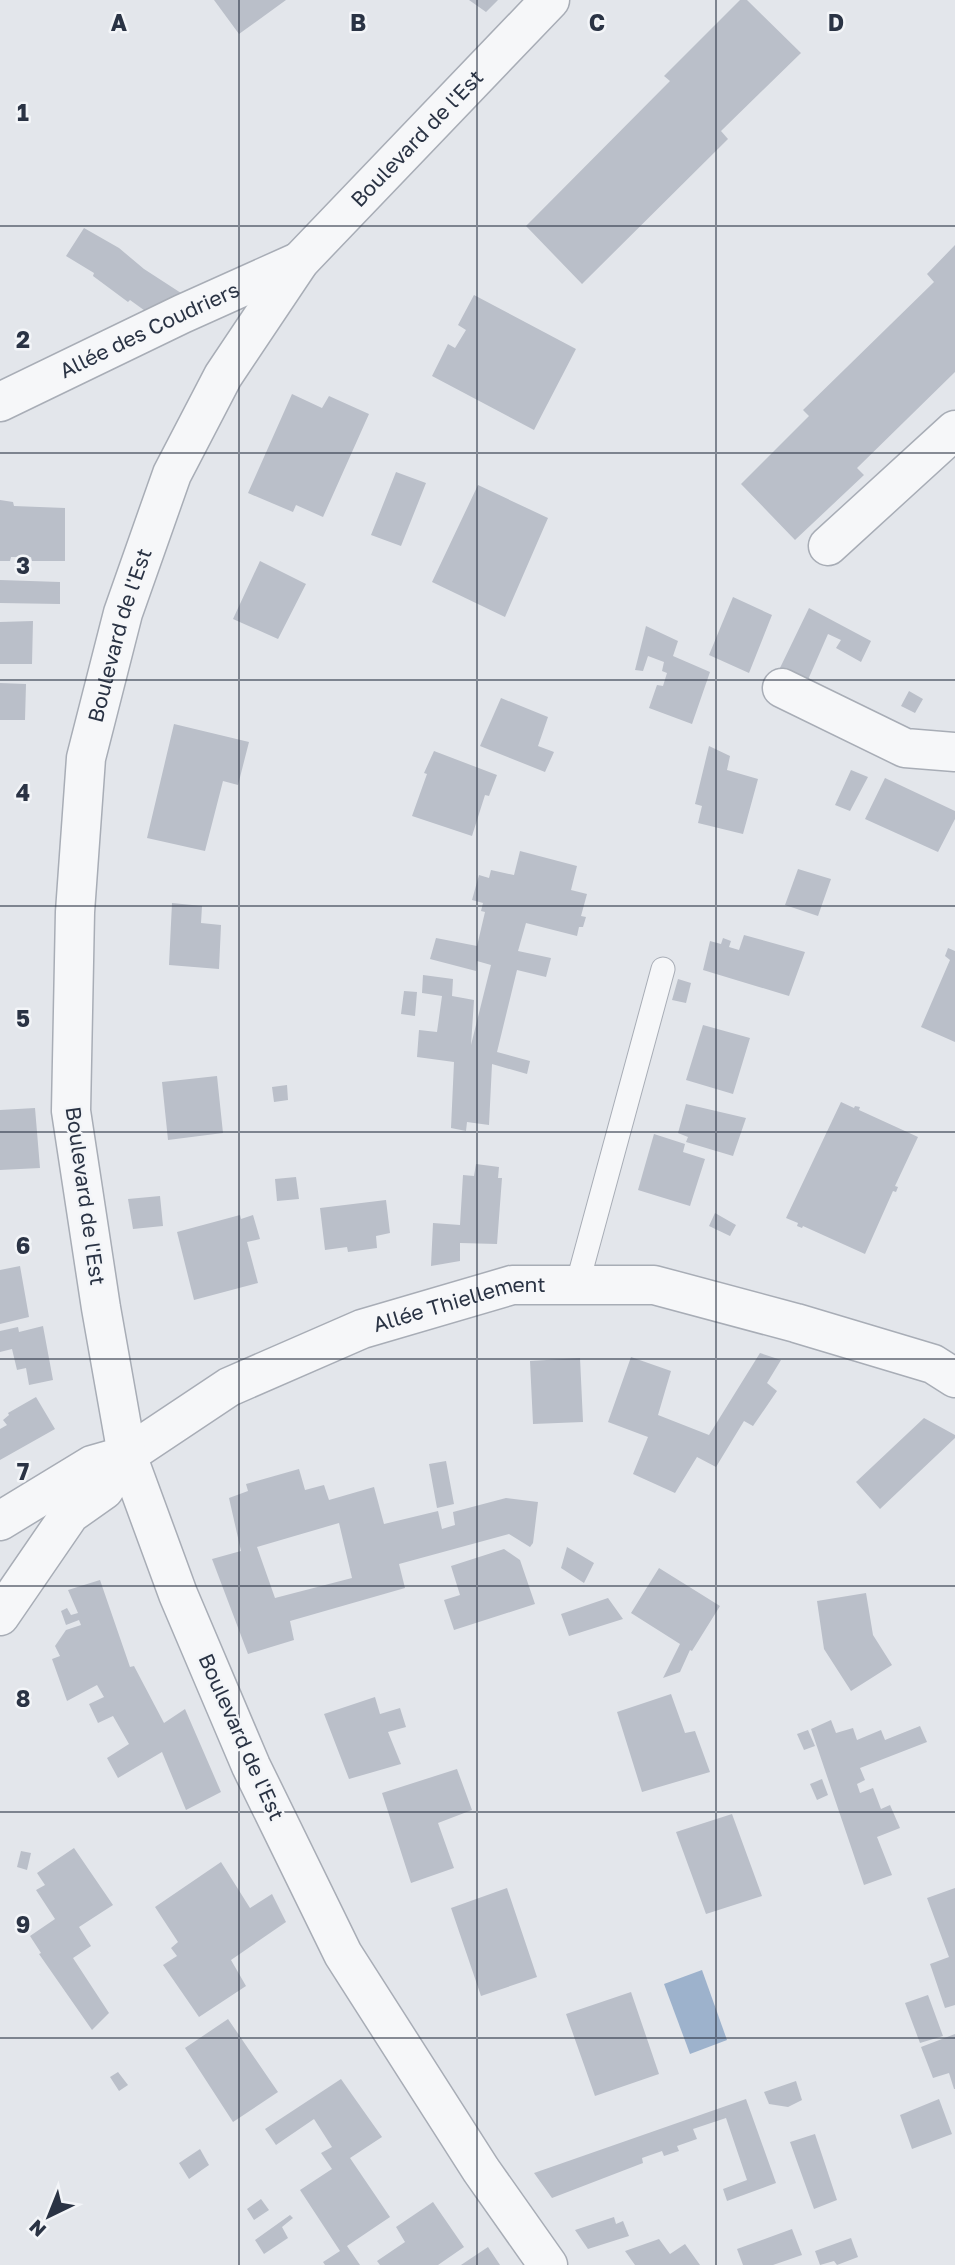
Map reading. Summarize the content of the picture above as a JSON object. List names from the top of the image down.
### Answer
{
  "streets": {
    "street": ["Boulevard de l'Est", "Allée des Coudriers", "Allée Thiellement"]
  },
  "crossings": [
    ["Boulevard de l'Est", "Allée des Coudriers"],
    ["Boulevard de l'Est", "Allée Thiellement"]
  ],
  "north": "bottom left",
  "grid": {
    "columns": [
      "A",
      "B",
      "C",
      "D"
    ],
    "rows": [
      "1",
      "2",
      "3",
      "4",
      "5",
      "6",
      "7",
      "8",
      "9"
    ]
  }
}
